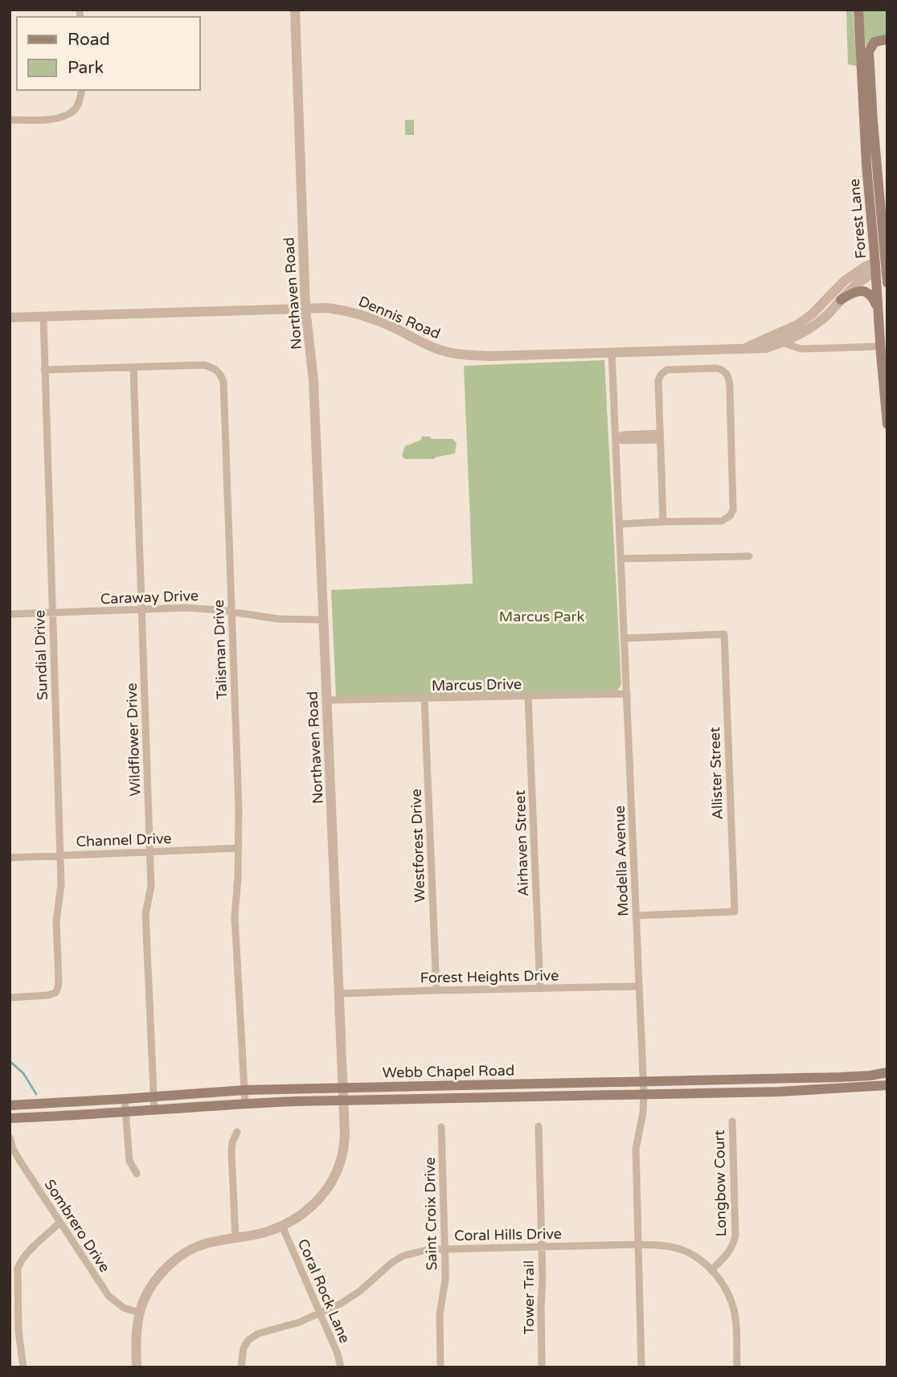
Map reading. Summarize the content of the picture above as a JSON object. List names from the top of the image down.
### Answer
{
  "streets": {
    "main road": ["Forest Lane", "Webb Chapel Road"],
    "street": [
      "Northaven Road",
      "Dennis Road",
      "Caraway Drive",
      "Talisman Drive",
      "Sundial Drive",
      "Marcus Drive",
      "Wildflower Drive",
      "Allister Street",
      "Channel Drive",
      "Airhaven Street",
      "Westforest Drive",
      "Modella Avenue",
      "Forest Heights Drive",
      "Longbow Court",
      "Saint Croix Drive",
      "Sombrero Drive",
      "Coral Hills Drive",
      "Coral Rock Lane",
      "Tower Trail"
    ]
  },
  "crossings": [
    ["Northaven Road", "Dennis Road"],
    ["Northaven Road", "Caraway Drive"],
    ["Northaven Road", "Marcus Drive"],
    ["Northaven Road", "Forest Heights Drive"],
    ["Northaven Road", "Webb Chapel Road"],
    ["Northaven Road", "Sombrero Drive"],
    ["Northaven Road", "Coral Rock Lane"],
    ["Dennis Road", "Sundial Drive"],
    ["Dennis Road", "Modella Avenue"],
    ["Caraway Drive", "Talisman Drive"],
    ["Caraway Drive", "Sundial Drive"],
    ["Caraway Drive", "Wildflower Drive"],
    ["Talisman Drive", "Sundial Drive"],
    ["Talisman Drive", "Wildflower Drive"],
    ["Talisman Drive", "Channel Drive"],
    ["Talisman Drive", "Webb Chapel Road"],
    ["Sundial Drive", "Channel Drive"],
    ["Marcus Drive", "Airhaven Street"],
    ["Marcus Drive", "Westforest Drive"],
    ["Marcus Drive", "Modella Avenue"],
    ["Wildflower Drive", "Channel Drive"],
    ["Wildflower Drive", "Webb Chapel Road"],
    ["Allister Street", "Modella Avenue"],
    ["Airhaven Street", "Forest Heights Drive"],
    ["Westforest Drive", "Forest Heights Drive"],
    ["Modella Avenue", "Forest Heights Drive"],
    ["Modella Avenue", "Webb Chapel Road"],
    ["Modella Avenue", "Coral Hills Drive"],
    ["Longbow Court", "Coral Hills Drive"],
    ["Saint Croix Drive", "Coral Hills Drive"],
    ["Coral Hills Drive", "Coral Rock Lane"],
    ["Coral Hills Drive", "Tower Trail"]
  ],
  "parks": ["Marcus Park"],
  "legend": ["Road", "Park"]
}
